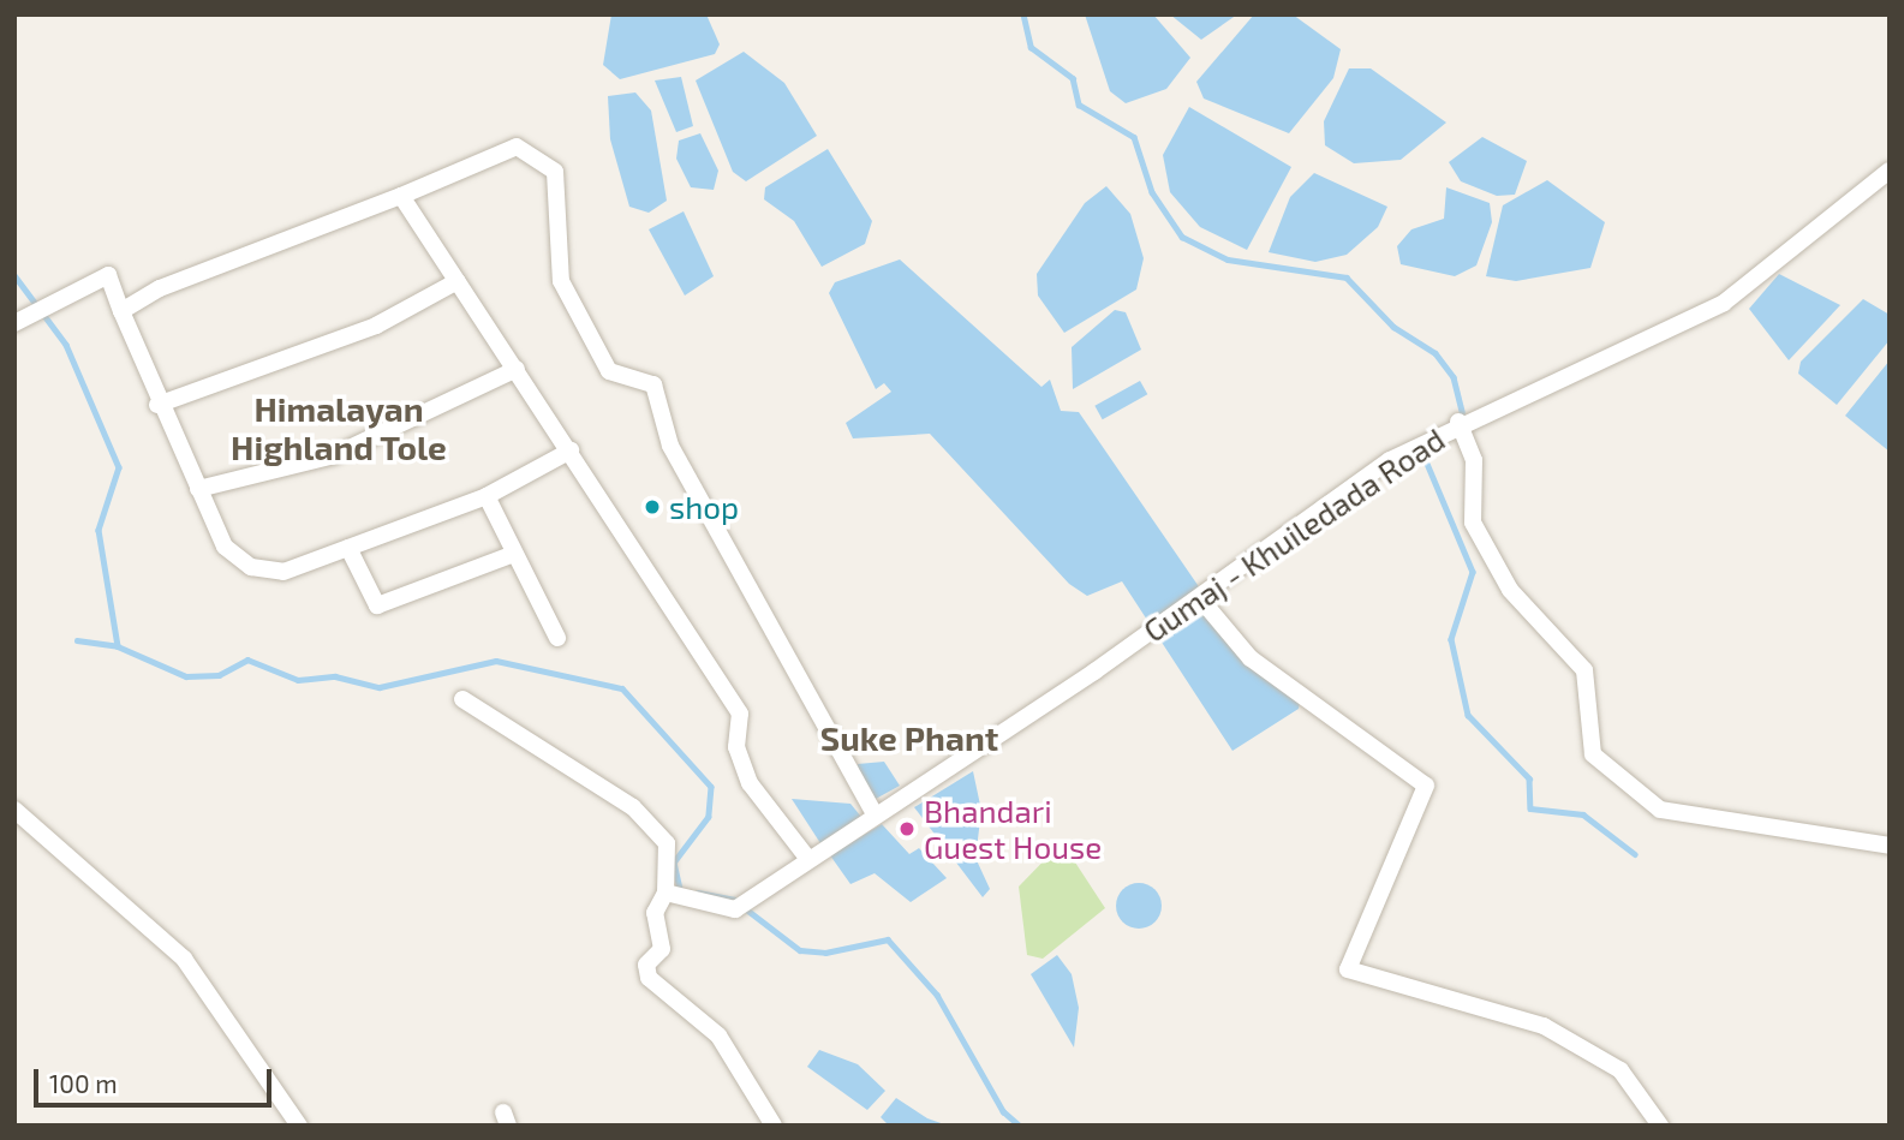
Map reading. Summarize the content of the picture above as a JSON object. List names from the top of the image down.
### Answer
{
  "streets": {
    "street": ["Gumaj - Khuiledada Road"]
  },
  "districts": ["Himalayan Highland Tole", "Suke Phant"],
  "places": ["shop", "Bhandari Guest House"],
  "scale_bar": "100 m"
}
